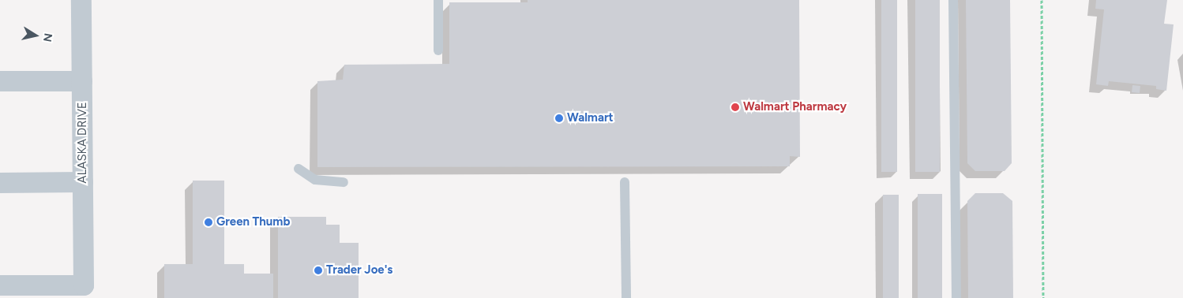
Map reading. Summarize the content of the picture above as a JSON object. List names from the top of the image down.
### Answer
{
  "streets": {
    "street": ["ALASKA DRIVE"]
  },
  "places": [
    "Walmart Pharmacy",
    "Walmart",
    "Green Thumb",
    "Trader Joe's"
  ],
  "north": "right"
}
